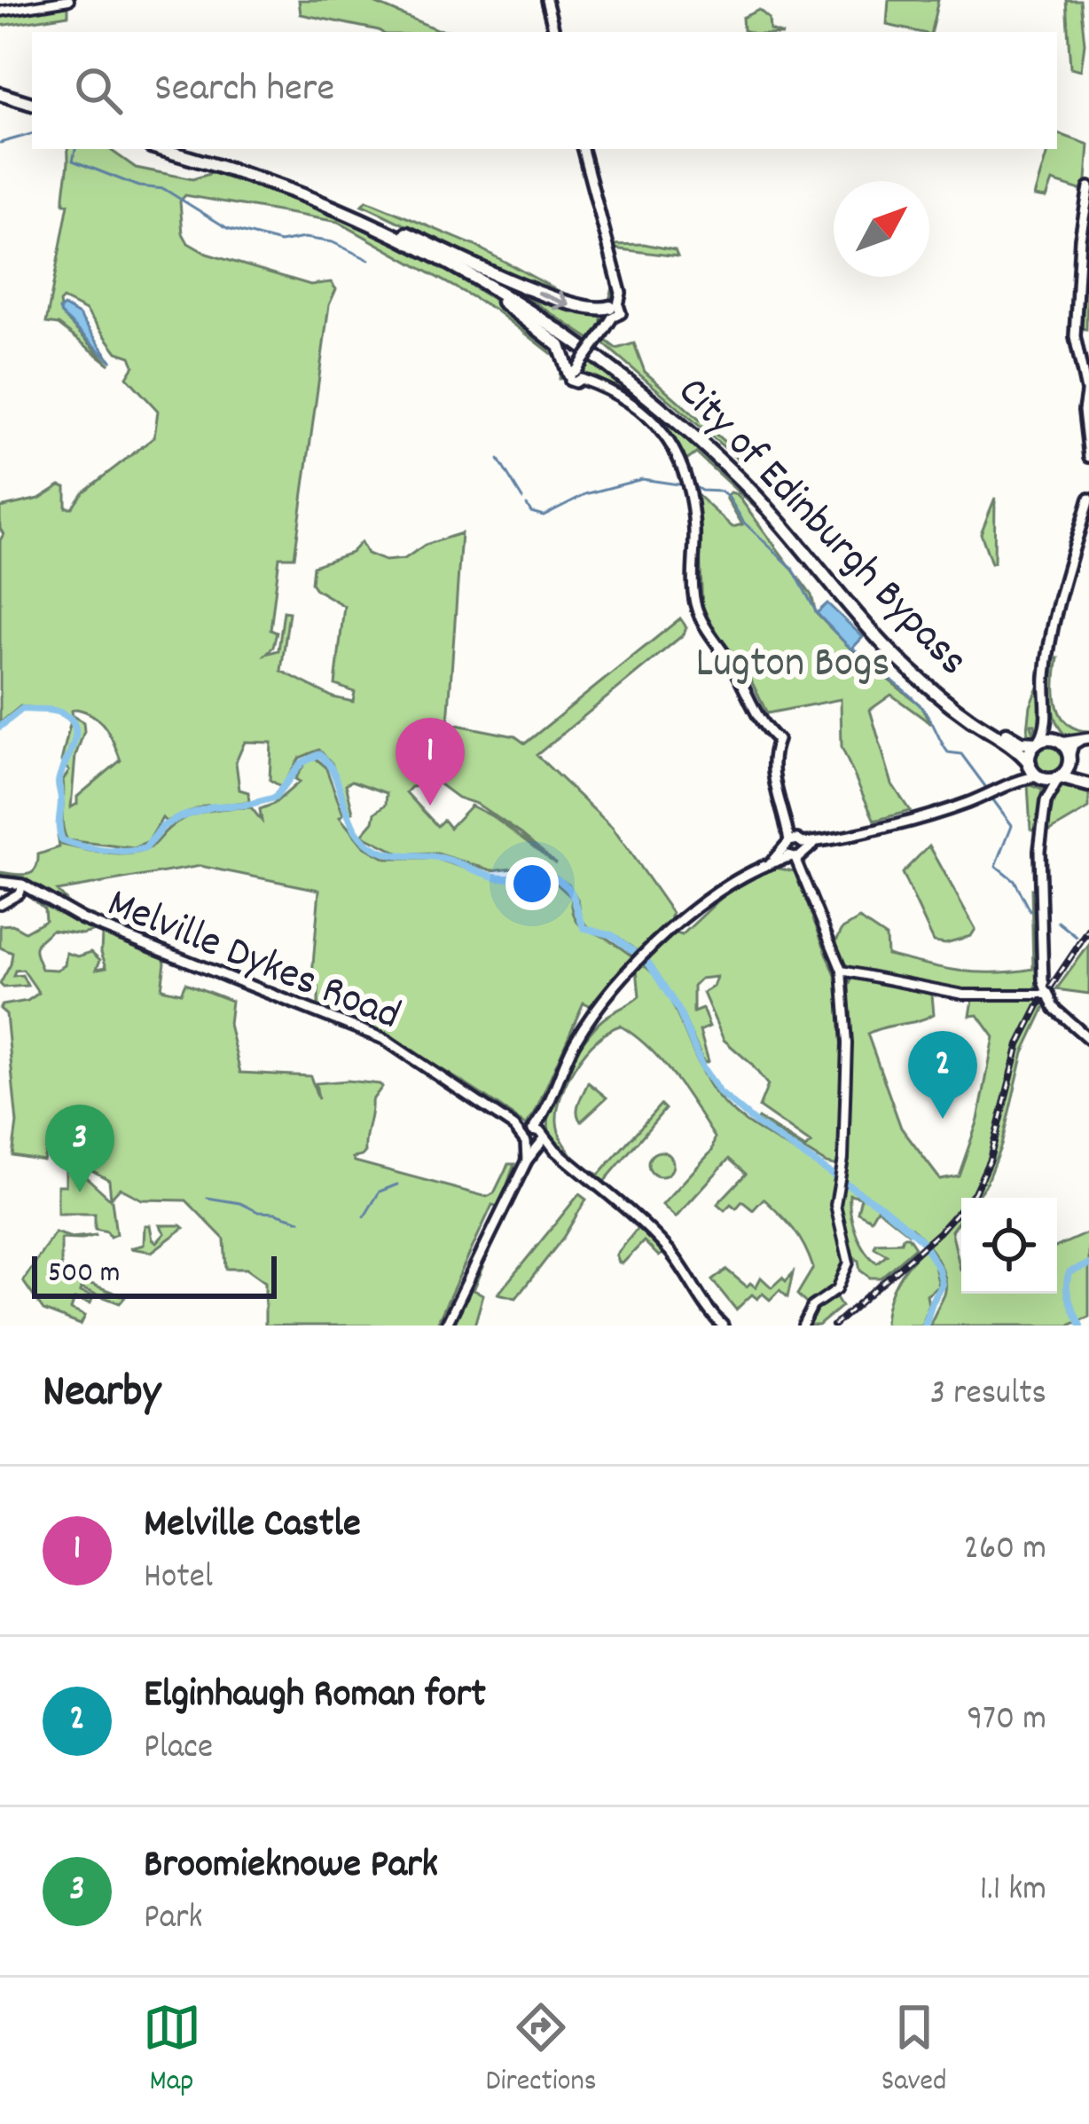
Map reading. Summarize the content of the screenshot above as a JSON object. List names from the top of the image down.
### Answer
{
  "streets": {
    "highway": ["City of Edinburgh Bypass"],
    "main road": ["Melville Dykes Road"]
  },
  "parks": ["Lugton Bogs"],
  "scale_bar": "500 m",
  "north": "top right",
  "page": {
    "search": "Search here",
    "pins": ["1", "2", "3"],
    "scale": "500 m",
    "heading": ["Nearby", "3 results"],
    "list": [
      {
        "mark": "1",
        "name": "Melville Castle",
        "note": "Hotel",
        "value": "260 m"
      },
      {
        "mark": "2",
        "name": "Elginhaugh Roman fort",
        "note": "Place",
        "value": "970 m"
      },
      {
        "mark": "3",
        "name": "Broomieknowe Park",
        "note": "Park",
        "value": "1.1 km"
      }
    ],
    "nav": ["Map", "Directions", "Saved"]
  }
}
